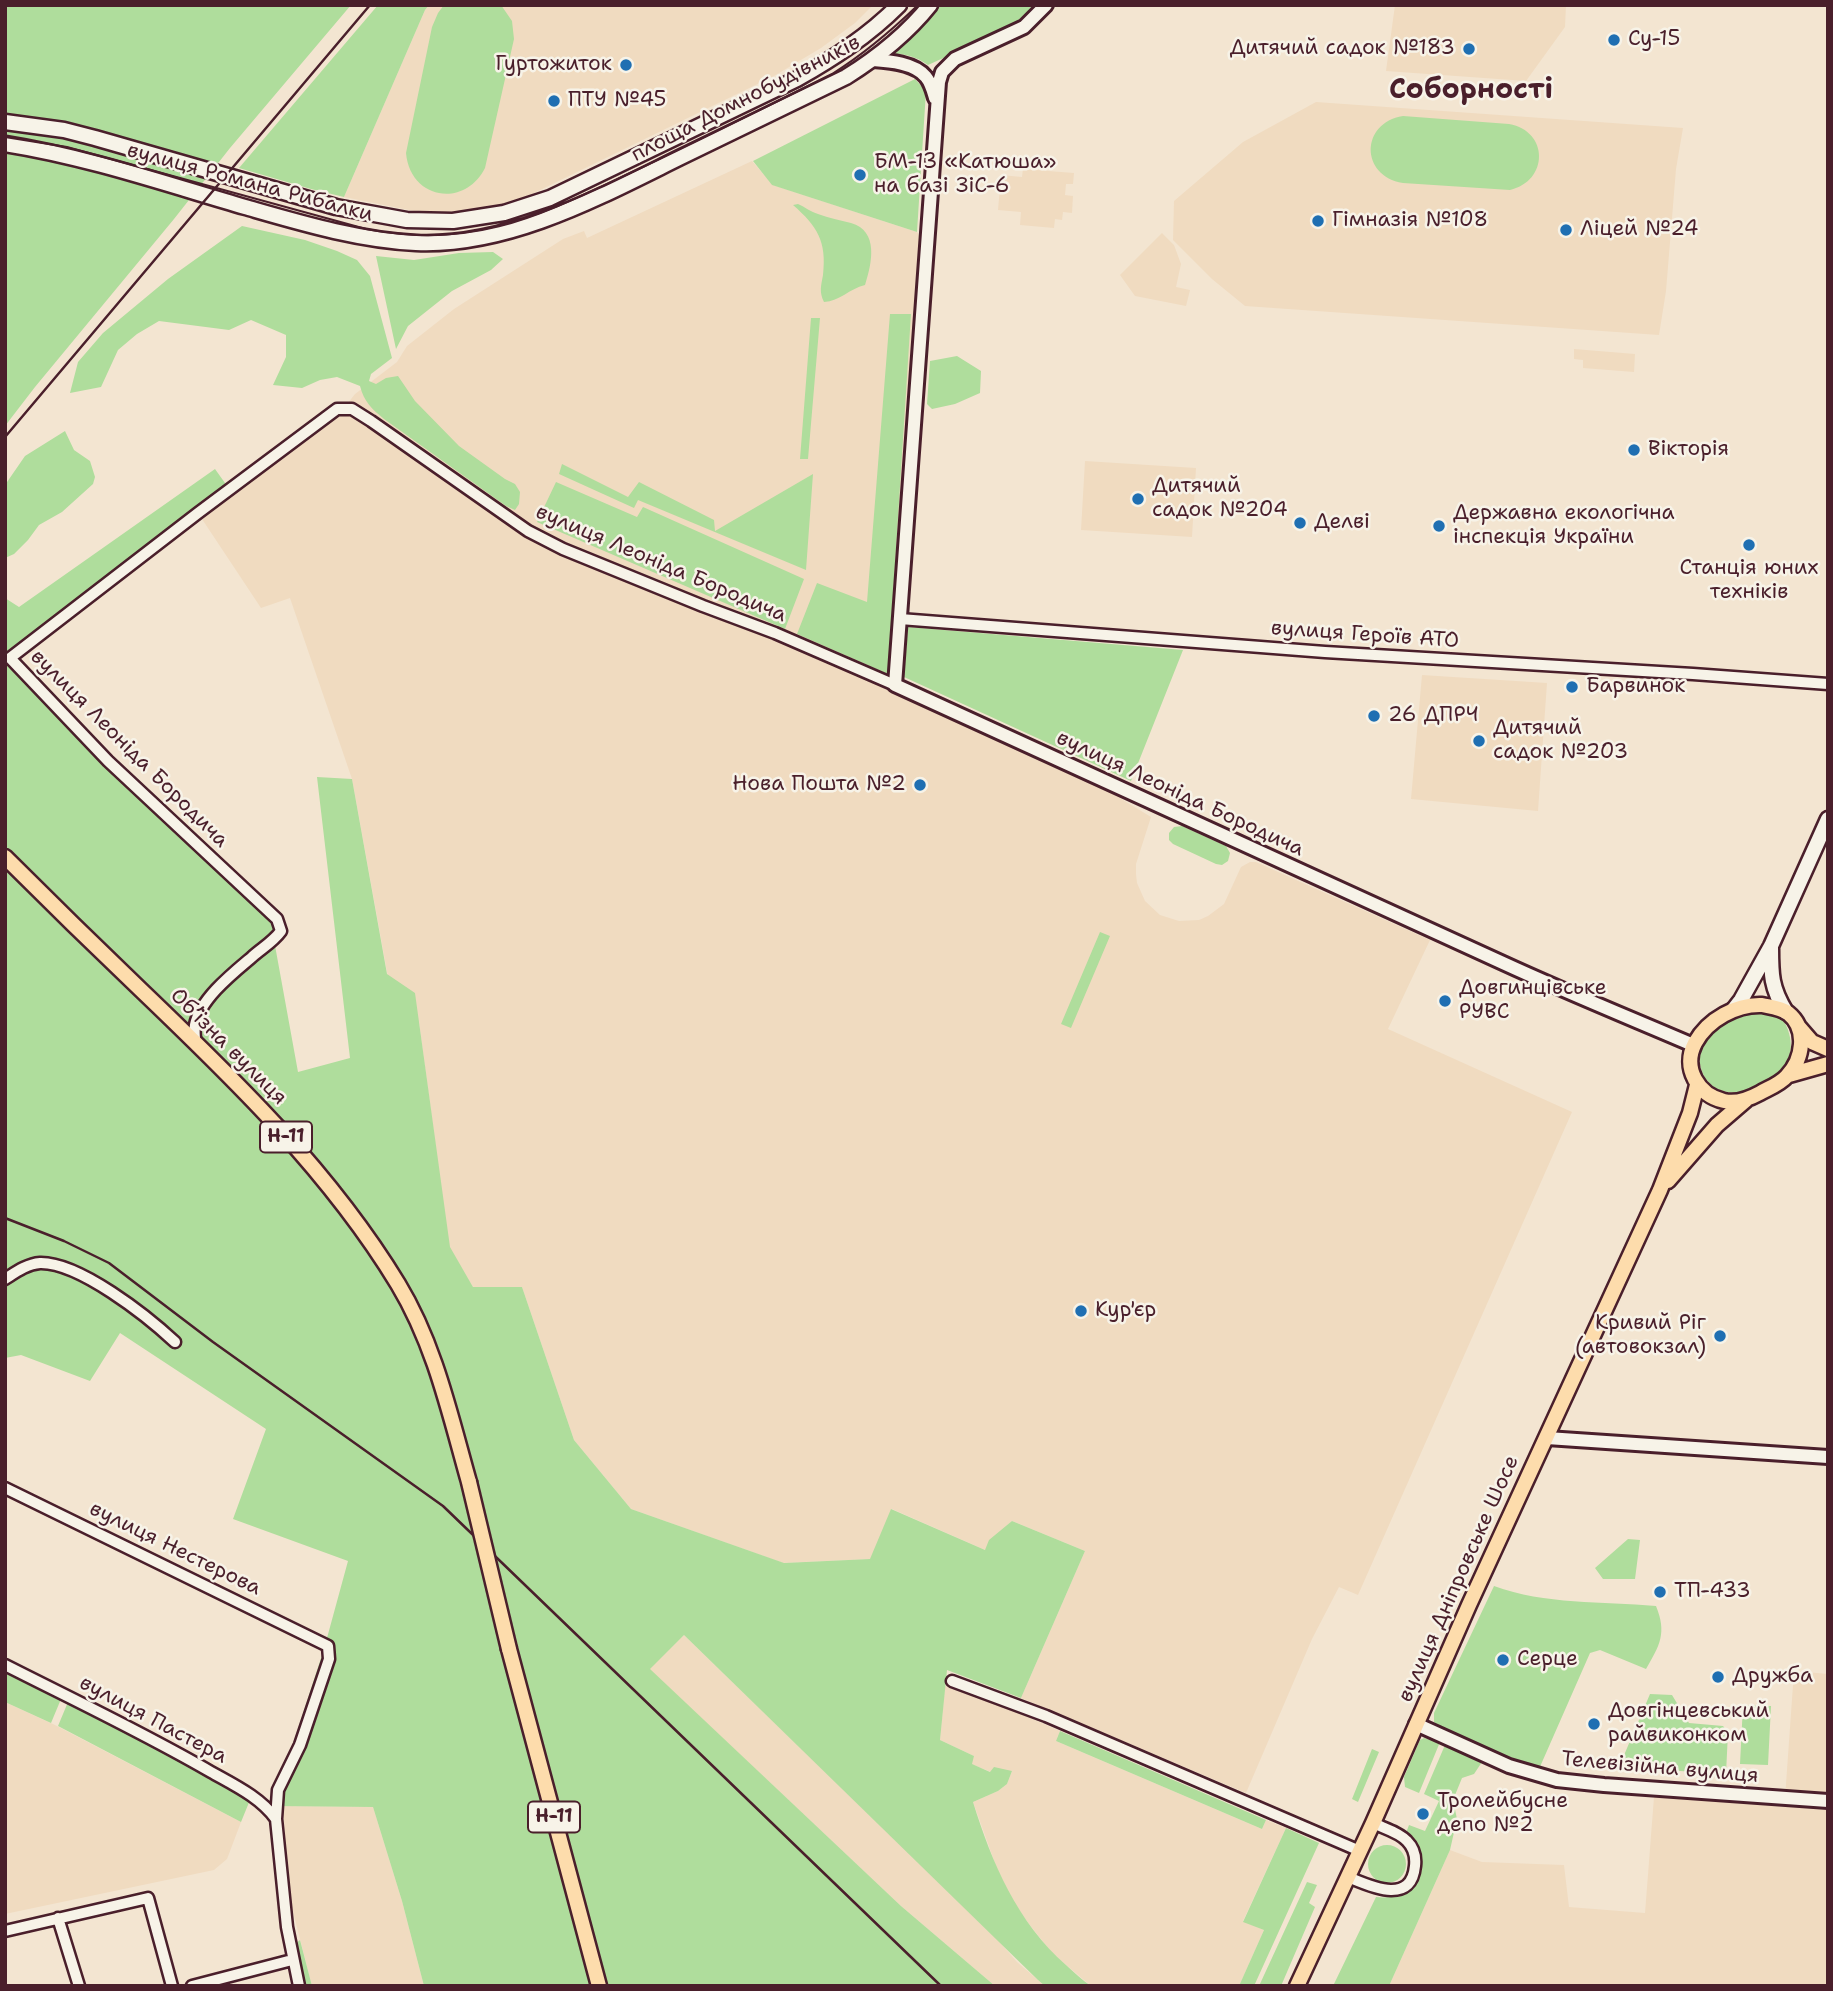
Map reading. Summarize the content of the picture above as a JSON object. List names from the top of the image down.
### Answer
{
  "streets": {
    "main road": [
      "площа Домнобудівників",
      "вулиця Романа Рибалки",
      "Обʼїзна вулиця",
      "Н-11",
      "вулиця Дніпровське Шосе"
    ],
    "street": [
      "вулиця Леоніда Бородича",
      "вулиця Героїв АТО",
      "вулиця Нестерова",
      "вулиця Пастера",
      "Телевізійна вулиця"
    ]
  },
  "crossings": [
    ["площа Домнобудівників", "вулиця Романа Рибалки"],
    ["вулиця Леоніда Бородича", "Обʼїзна вулиця"],
    ["вулиця Нестерова", "вулиця Пастера"],
    ["вулиця Дніпровське Шосе", "Телевізійна вулиця"]
  ],
  "districts": ["Соборності"],
  "places": [
    "Су-15",
    "Дитячий садок №183",
    "Гуртожиток",
    "ПТУ №45",
    "БМ-13 «Катюша» на базі ЗіС-6",
    "Гімназія №108",
    "Ліцей №24",
    "Вікторія",
    "Дитячий садок №204",
    "Делві",
    "Державна екологічна інспекція України",
    "Станція юних техніків",
    "Барвинок",
    "26 ДПРЧ",
    "Дитячий садок №203",
    "Нова Пошта №2",
    "Довгинцівське РУВС",
    "Кур'єр",
    "Кривий Ріг (автовокзал)",
    "ТП-433",
    "Серце",
    "Дружба",
    "Довгінцевський райвиконком",
    "Тролейбусне депо №2"
  ]
}
